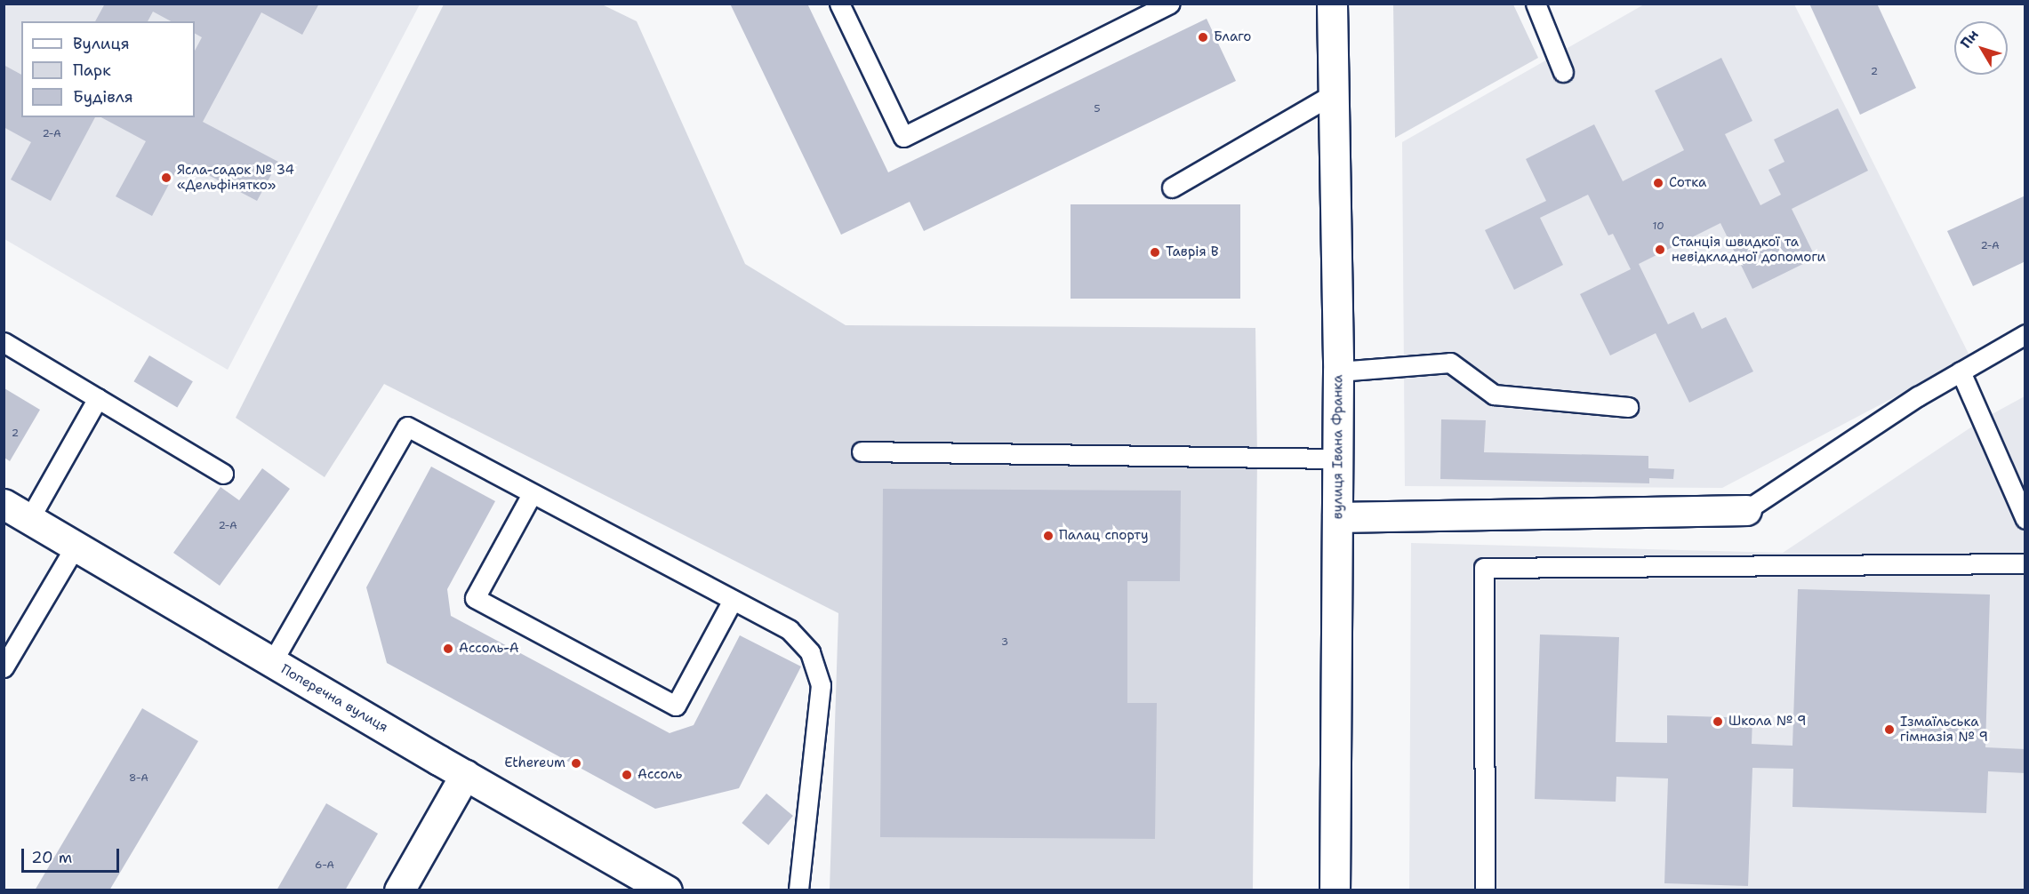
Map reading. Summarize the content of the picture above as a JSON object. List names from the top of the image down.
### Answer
{
  "streets": {
    "street": ["вулиця Івана Франка", "Поперечна вулиця"]
  },
  "places": [
    "Благо",
    "Ясла-садок № 34 «Дельфінятко»",
    "Сотка",
    "Станція швидкої та невідкладної допомоги",
    "Таврія В",
    "Палац спорту",
    "Ассоль-А",
    "Школа № 9",
    "Ізмаїльська гімназія № 9",
    "Ethereum",
    "Ассоль"
  ],
  "house_numbers": [
    "2",
    "5",
    "2-А",
    "10",
    "2-А",
    "2",
    "2-А",
    "3",
    "8-А",
    "6-А"
  ],
  "legend": ["Вулиця", "Парк", "Будівля"],
  "scale_bar": "20 m",
  "north": "top left"
}
